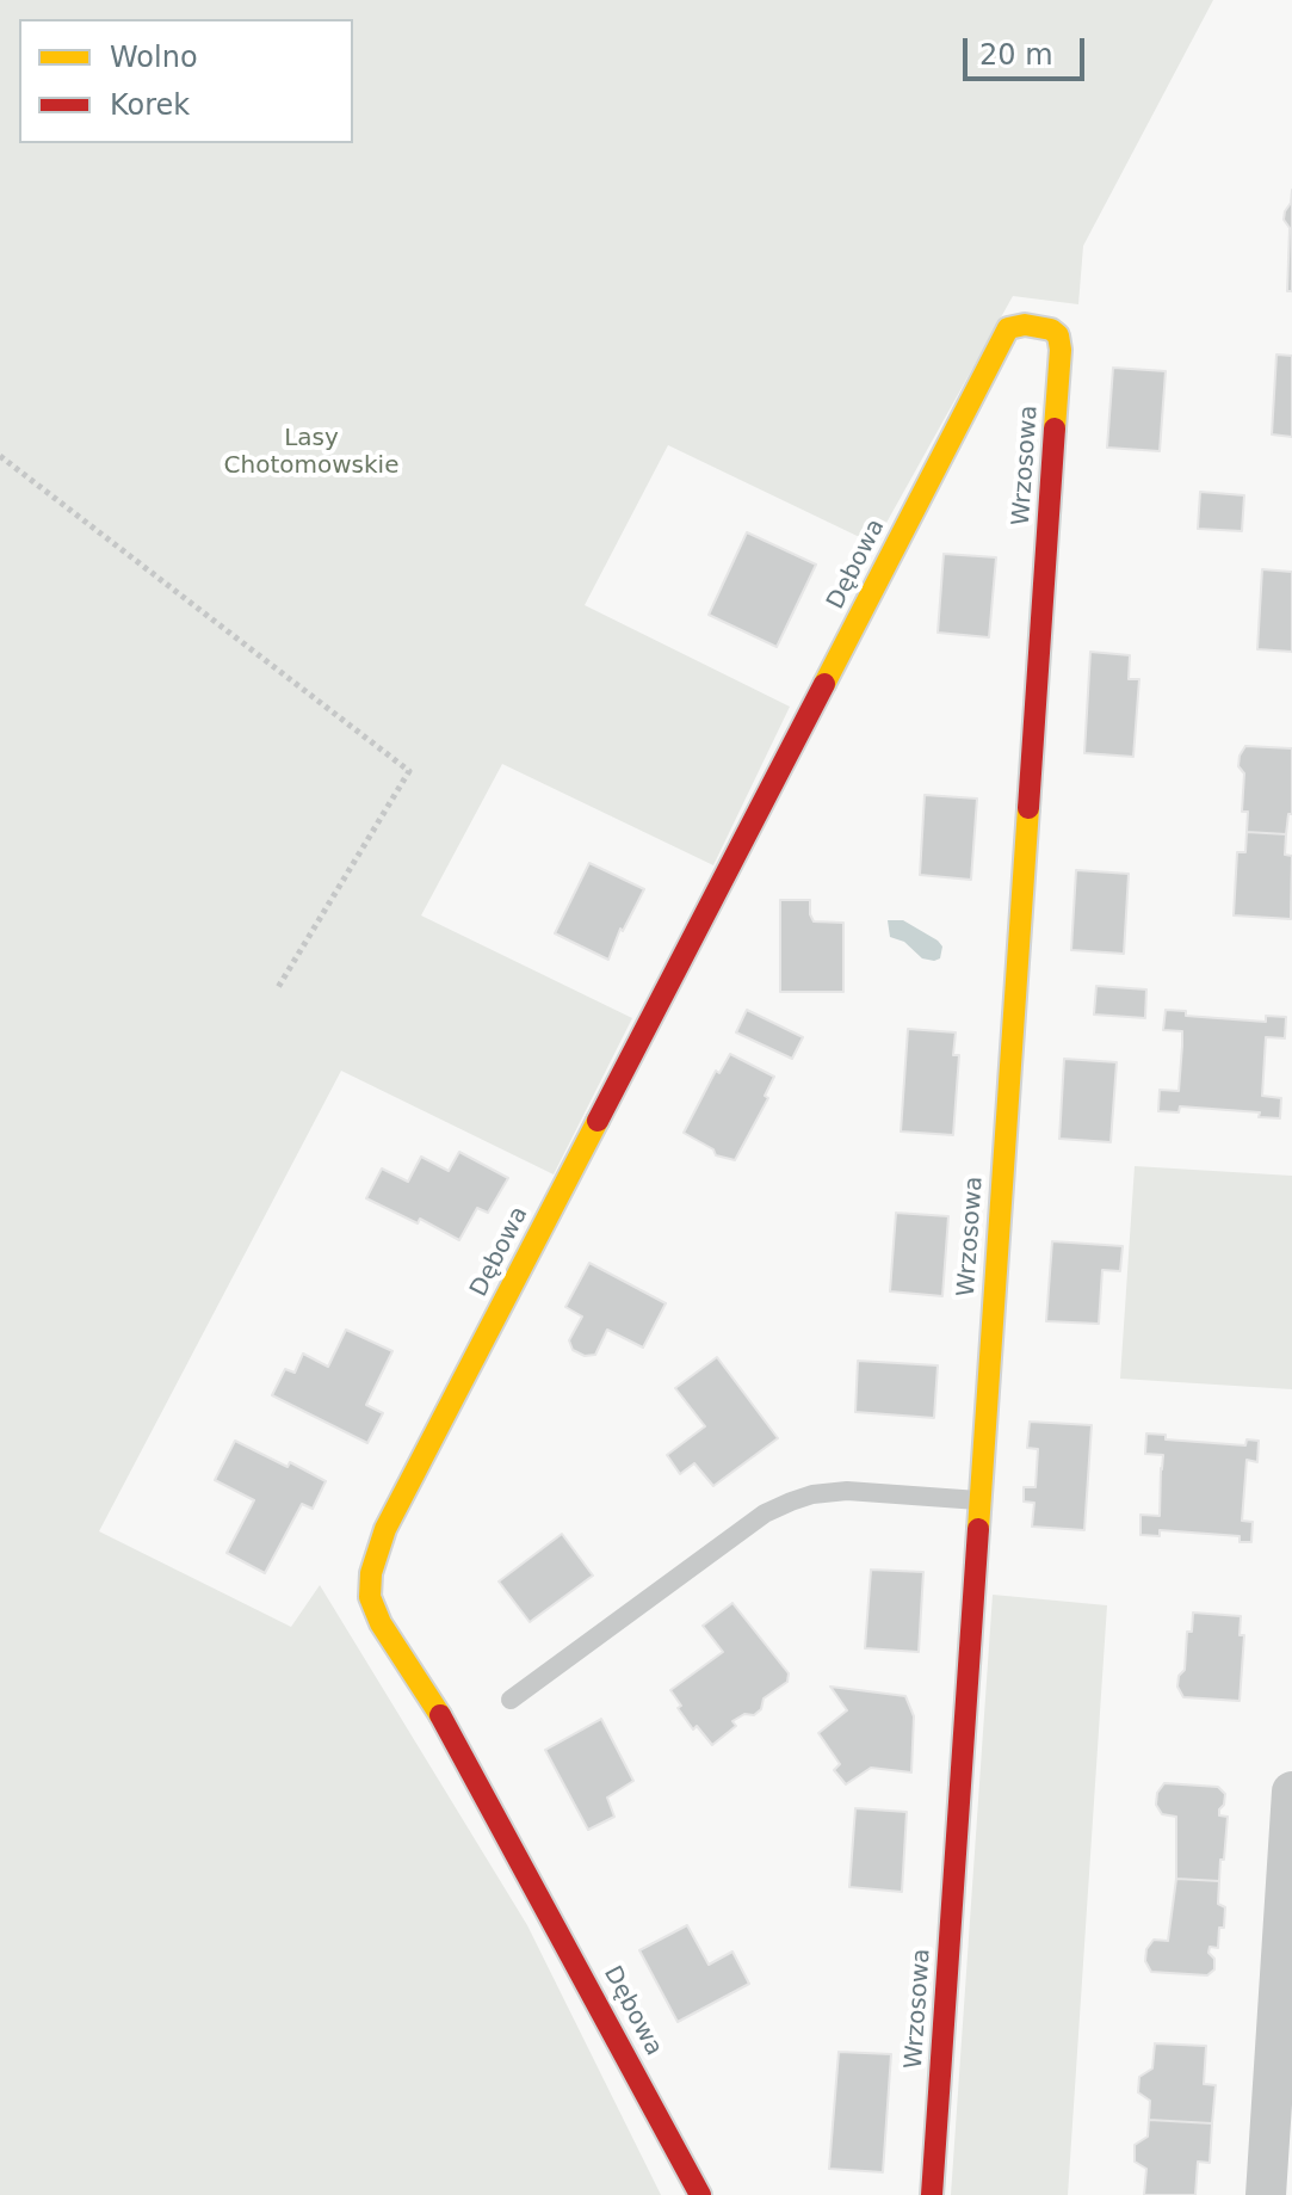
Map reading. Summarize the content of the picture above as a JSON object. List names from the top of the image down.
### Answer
{
  "streets": {
    "street": ["Wrzosowa", "Dębowa"]
  },
  "crossings": [
    ["Wrzosowa", "Dębowa"]
  ],
  "parks": ["Lasy Chotomowskie"],
  "legend": ["Wolno", "Korek"],
  "scale_bar": "20 m"
}
